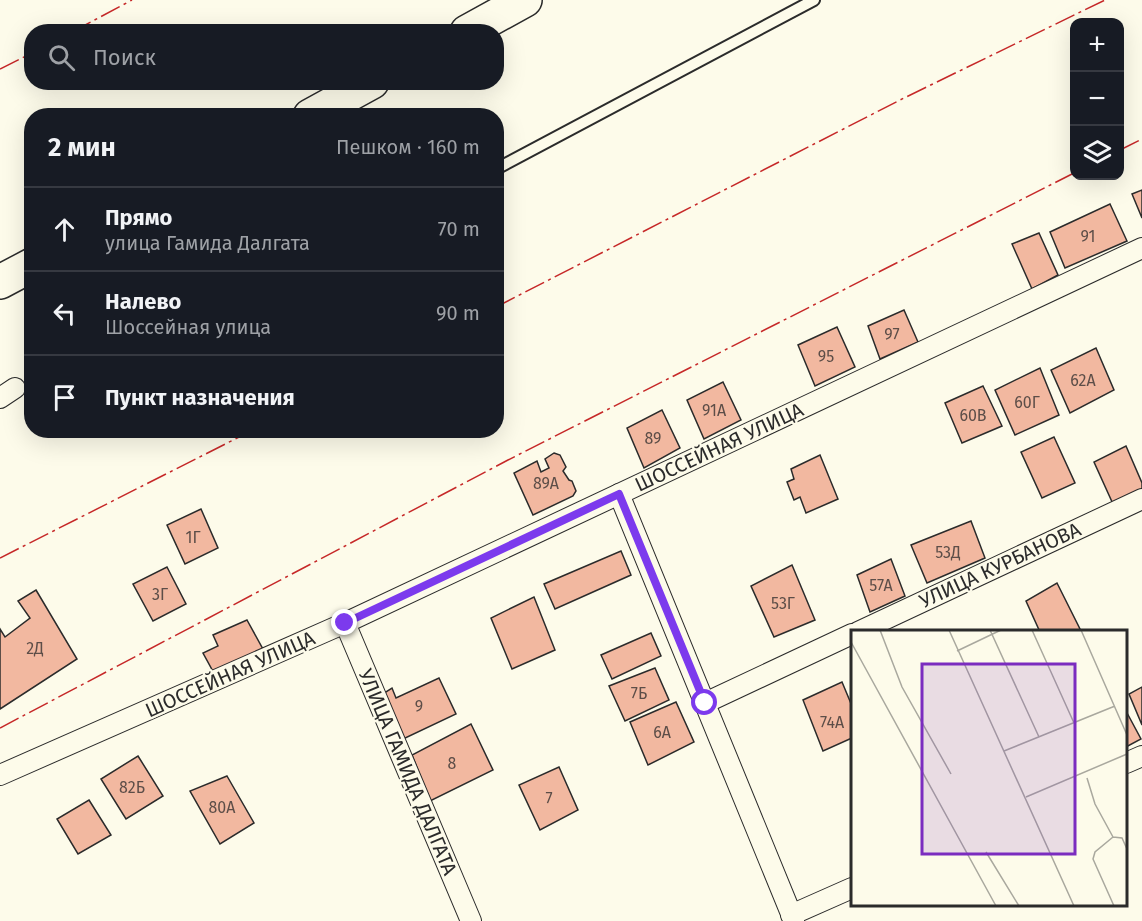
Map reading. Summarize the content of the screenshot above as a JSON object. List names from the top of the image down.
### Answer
{
  "streets": {
    "street": ["ШОССЕЙНАЯ УЛИЦА", "УЛИЦА КУРБАНОВА", "УЛИЦА ГАМИДА ДАЛГАТА"]
  },
  "crossings": [
    ["ШОССЕЙНАЯ УЛИЦА", "УЛИЦА ГАМИДА ДАЛГАТА"]
  ],
  "house_numbers": [
    "91",
    "97",
    "95",
    "62А",
    "60Г",
    "91А",
    "60В",
    "89",
    "89А",
    "1Г",
    "53Д",
    "57А",
    "3Г",
    "53Г",
    "2Д",
    "7Б",
    "9",
    "74А",
    "6А",
    "8",
    "82Б",
    "7",
    "80А"
  ],
  "page": {
    "map_buttons": ["+", "−"],
    "search": "Поиск",
    "heading": ["2 мин", "Пешком · 160 m"],
    "list": [
      ["Прямо", "улица Гамида Далгата", "70 m"],
      ["Налево", "Шоссейная улица", "90 m"],
      "Пункт назначения"
    ]
  }
}
